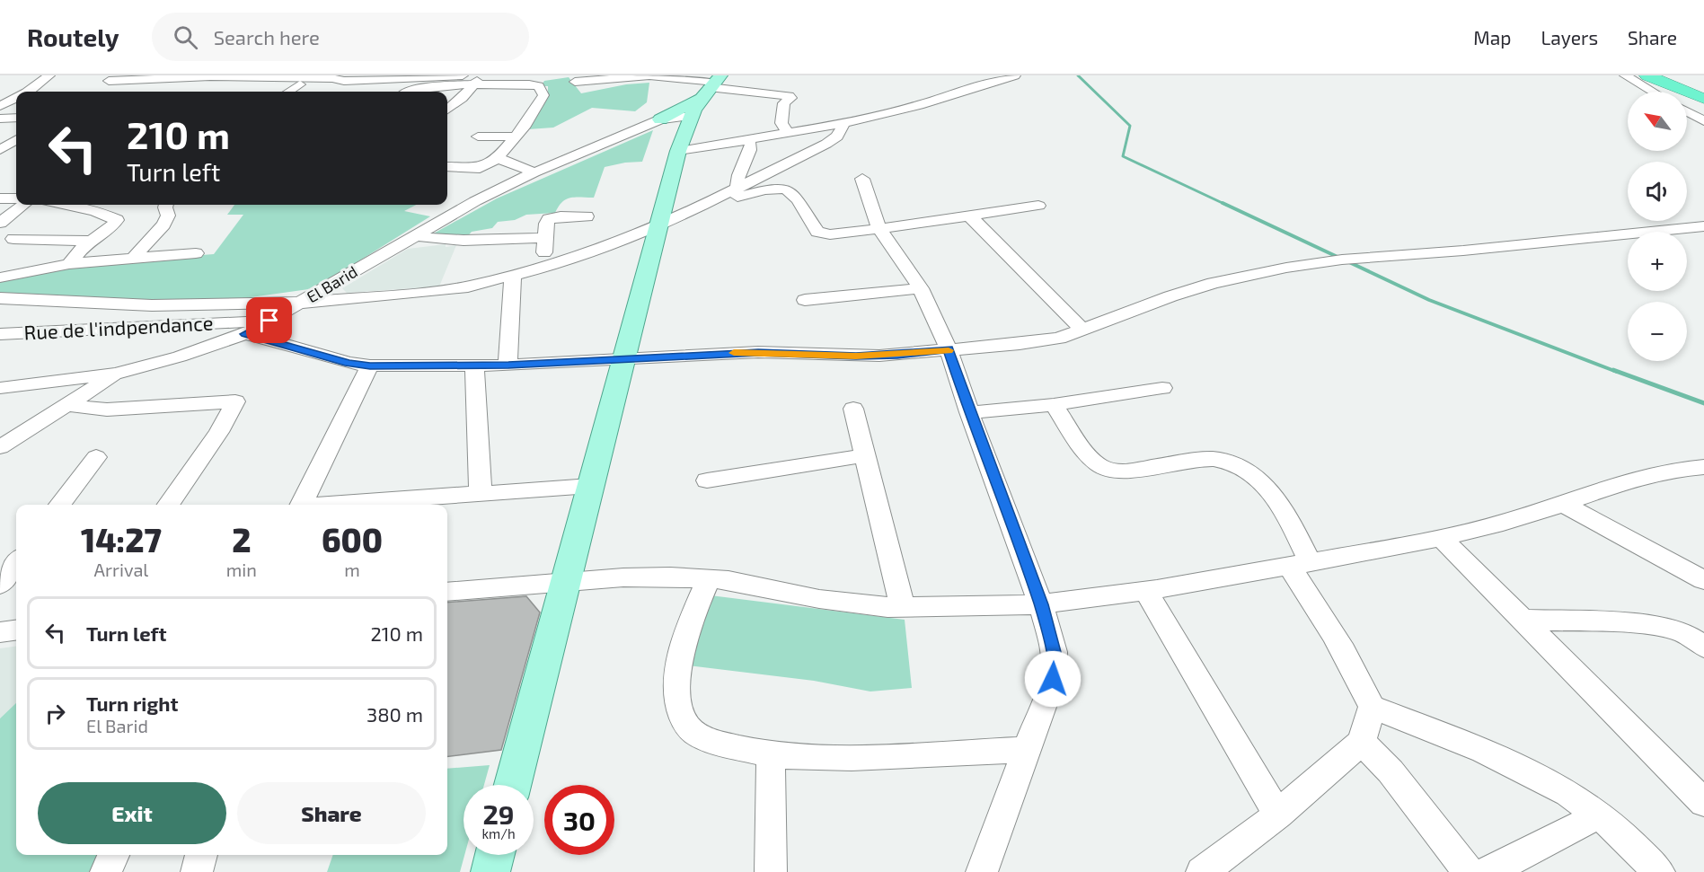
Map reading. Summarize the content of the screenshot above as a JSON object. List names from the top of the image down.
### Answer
{
  "streets": {
    "street": ["El Barid", "Rue de l'indpendance"]
  },
  "crossings": [
    ["El Barid", "Rue de l'indpendance"]
  ],
  "north": "top left",
  "page": {
    "header": "Routely",
    "search": "Search here",
    "nav": ["Map", "Layers", "Share"],
    "map_buttons": ["+", "−"],
    "turn": ["210 m", "Turn left"],
    "eta": [
      "14:27",
      "Arrival",
      "2",
      "min",
      "600",
      "m"
    ],
    "list": [
      {
        "name": "Turn left",
        "value": "210 m"
      },
      {
        "name": "Turn right",
        "note": "El Barid",
        "value": "380 m"
      }
    ],
    "buttons": ["Exit", "Share"],
    "speed": "29 km/h",
    "limit": "30"
  }
}
